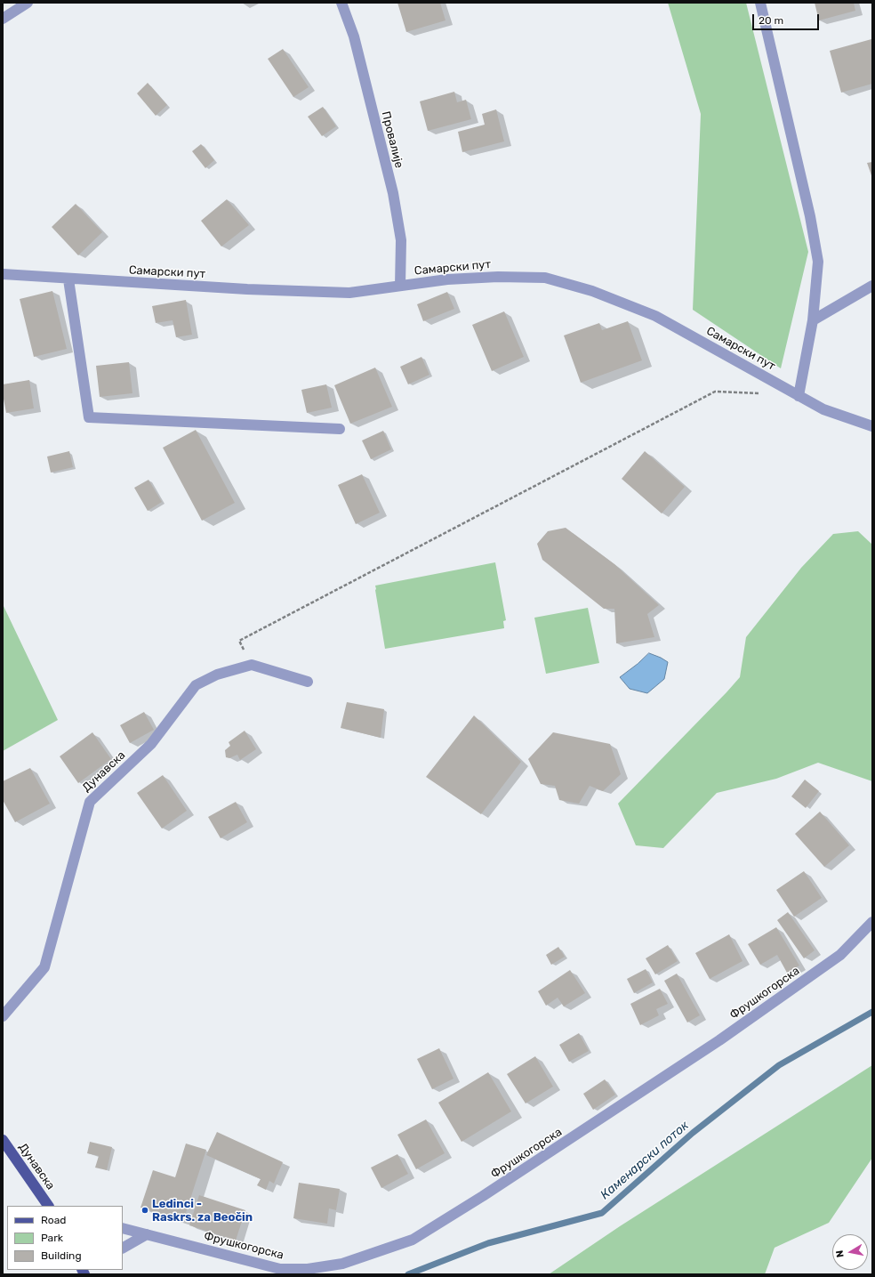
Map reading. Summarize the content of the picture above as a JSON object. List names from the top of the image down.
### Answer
{
  "streets": {
    "main road": ["Дунавска"],
    "street": ["Провалије", "Самарски пут", "Фрушкогорска"]
  },
  "crossings": [
    ["Провалије", "Самарски пут"]
  ],
  "water": ["Каменарски поток"],
  "places": ["Ledinci - Raskrs. za Beočin"],
  "legend": ["Road", "Park", "Building"],
  "scale_bar": "20 m",
  "north": "left"
}
